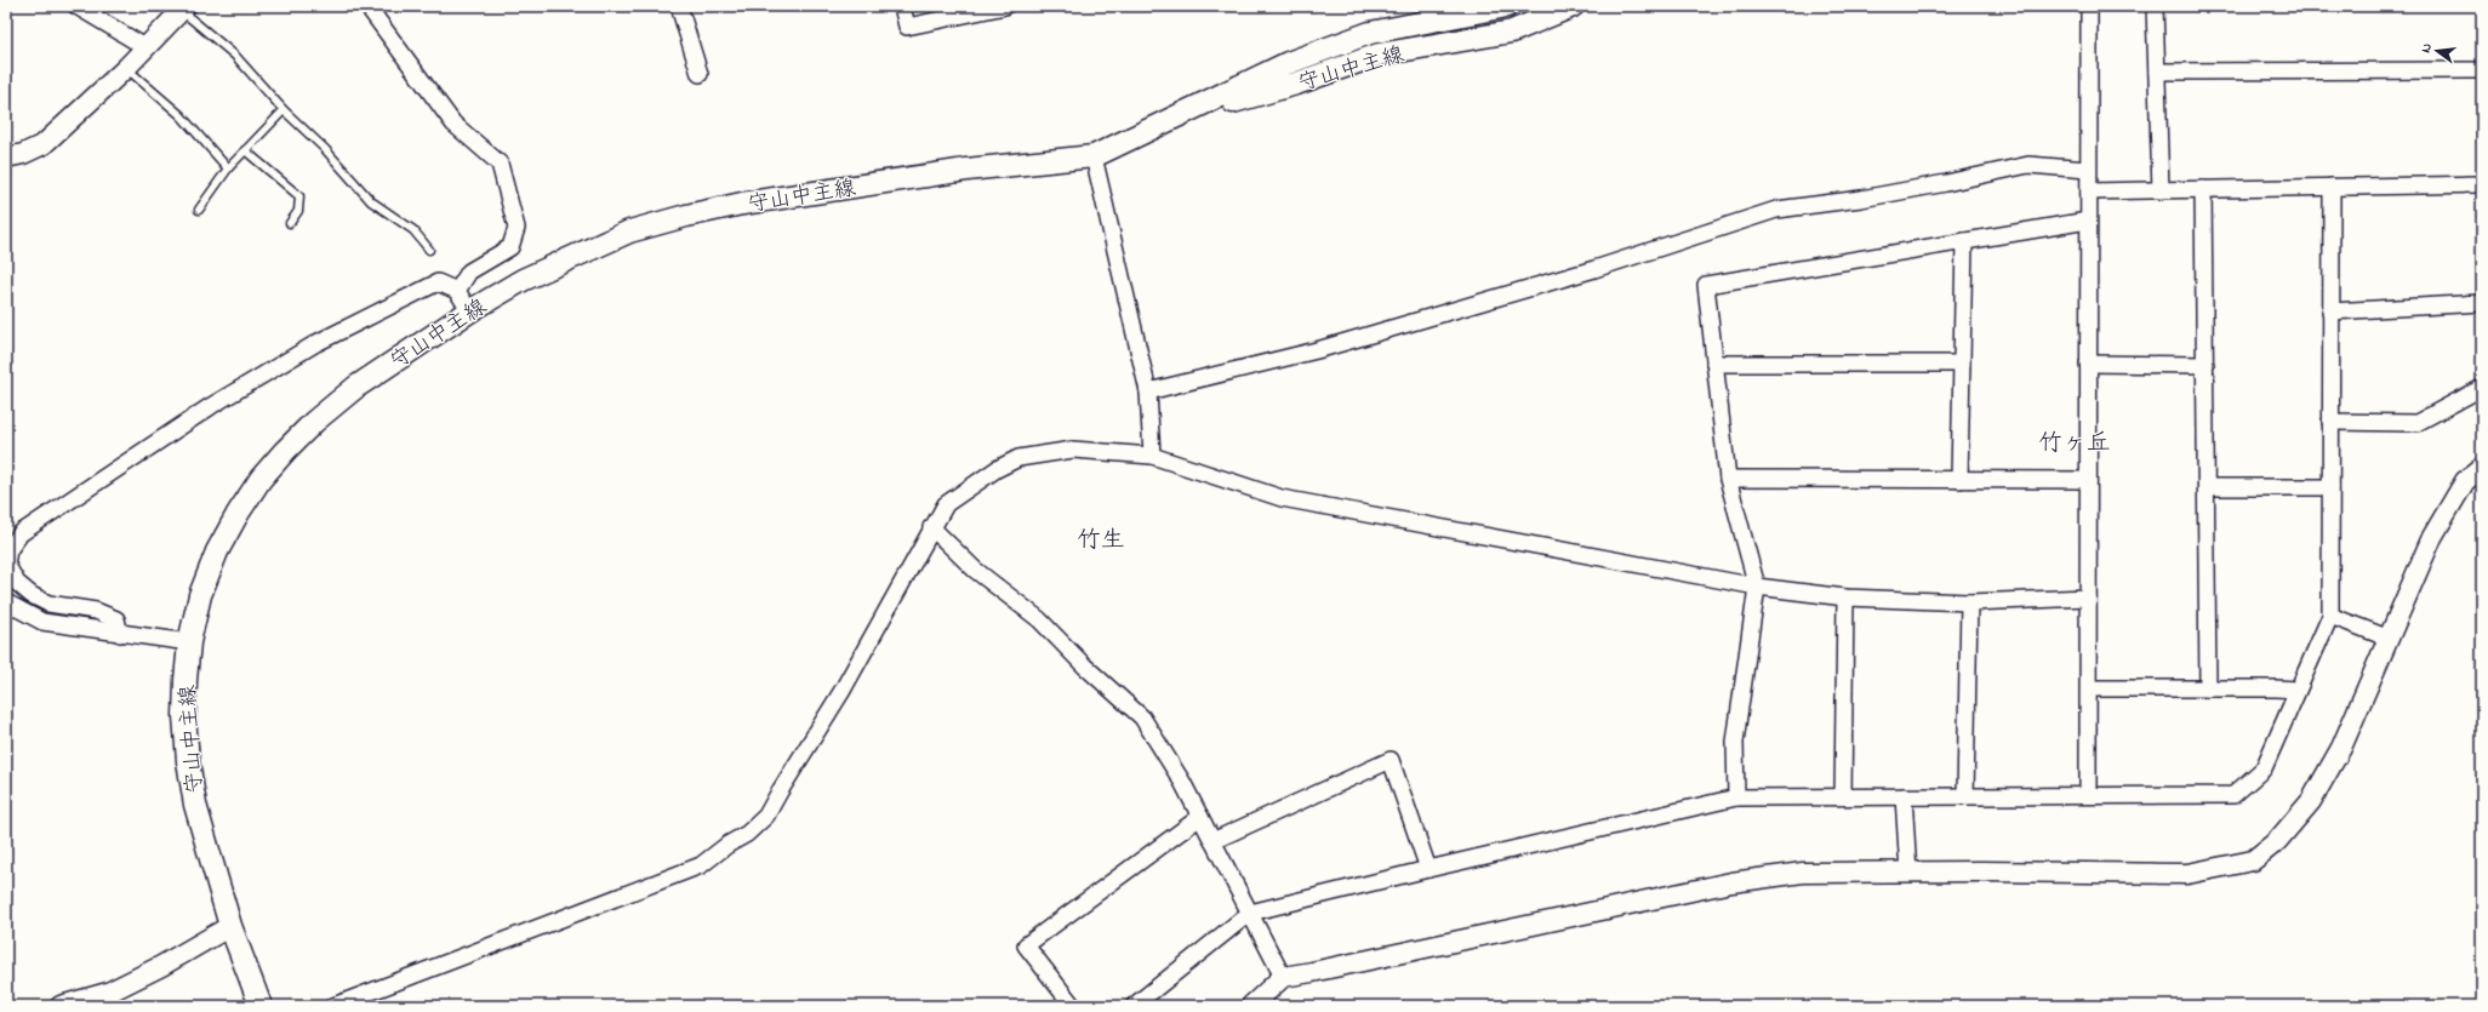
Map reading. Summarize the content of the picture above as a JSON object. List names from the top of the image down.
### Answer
{
  "streets": {
    "main road": ["守山中主線"]
  },
  "districts": ["竹ヶ丘", "竹生"],
  "north": "left"
}
